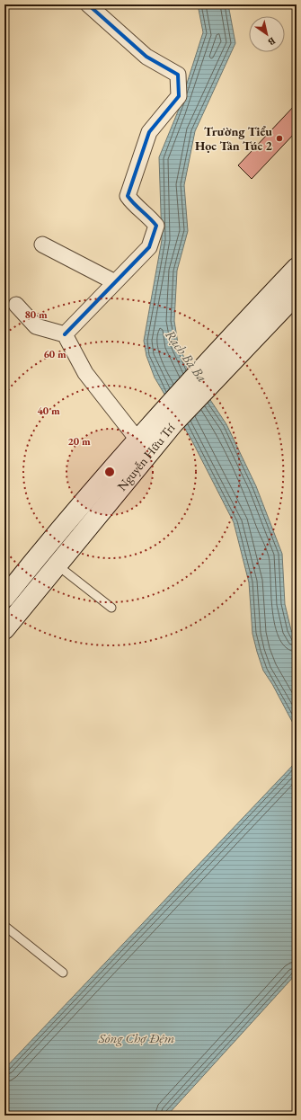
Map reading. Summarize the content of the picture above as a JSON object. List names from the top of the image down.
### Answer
{
  "streets": {
    "main road": ["Nguyễn Hữu Trí"]
  },
  "water": ["Rạch Bà Ba", "Sông Chợ Đệm"],
  "places": ["Trường Tiểu Học Tân Túc 2"],
  "north": "bottom right",
  "rings": [
    "80 m",
    "60 m",
    "40 m",
    "20 m"
  ]
}
